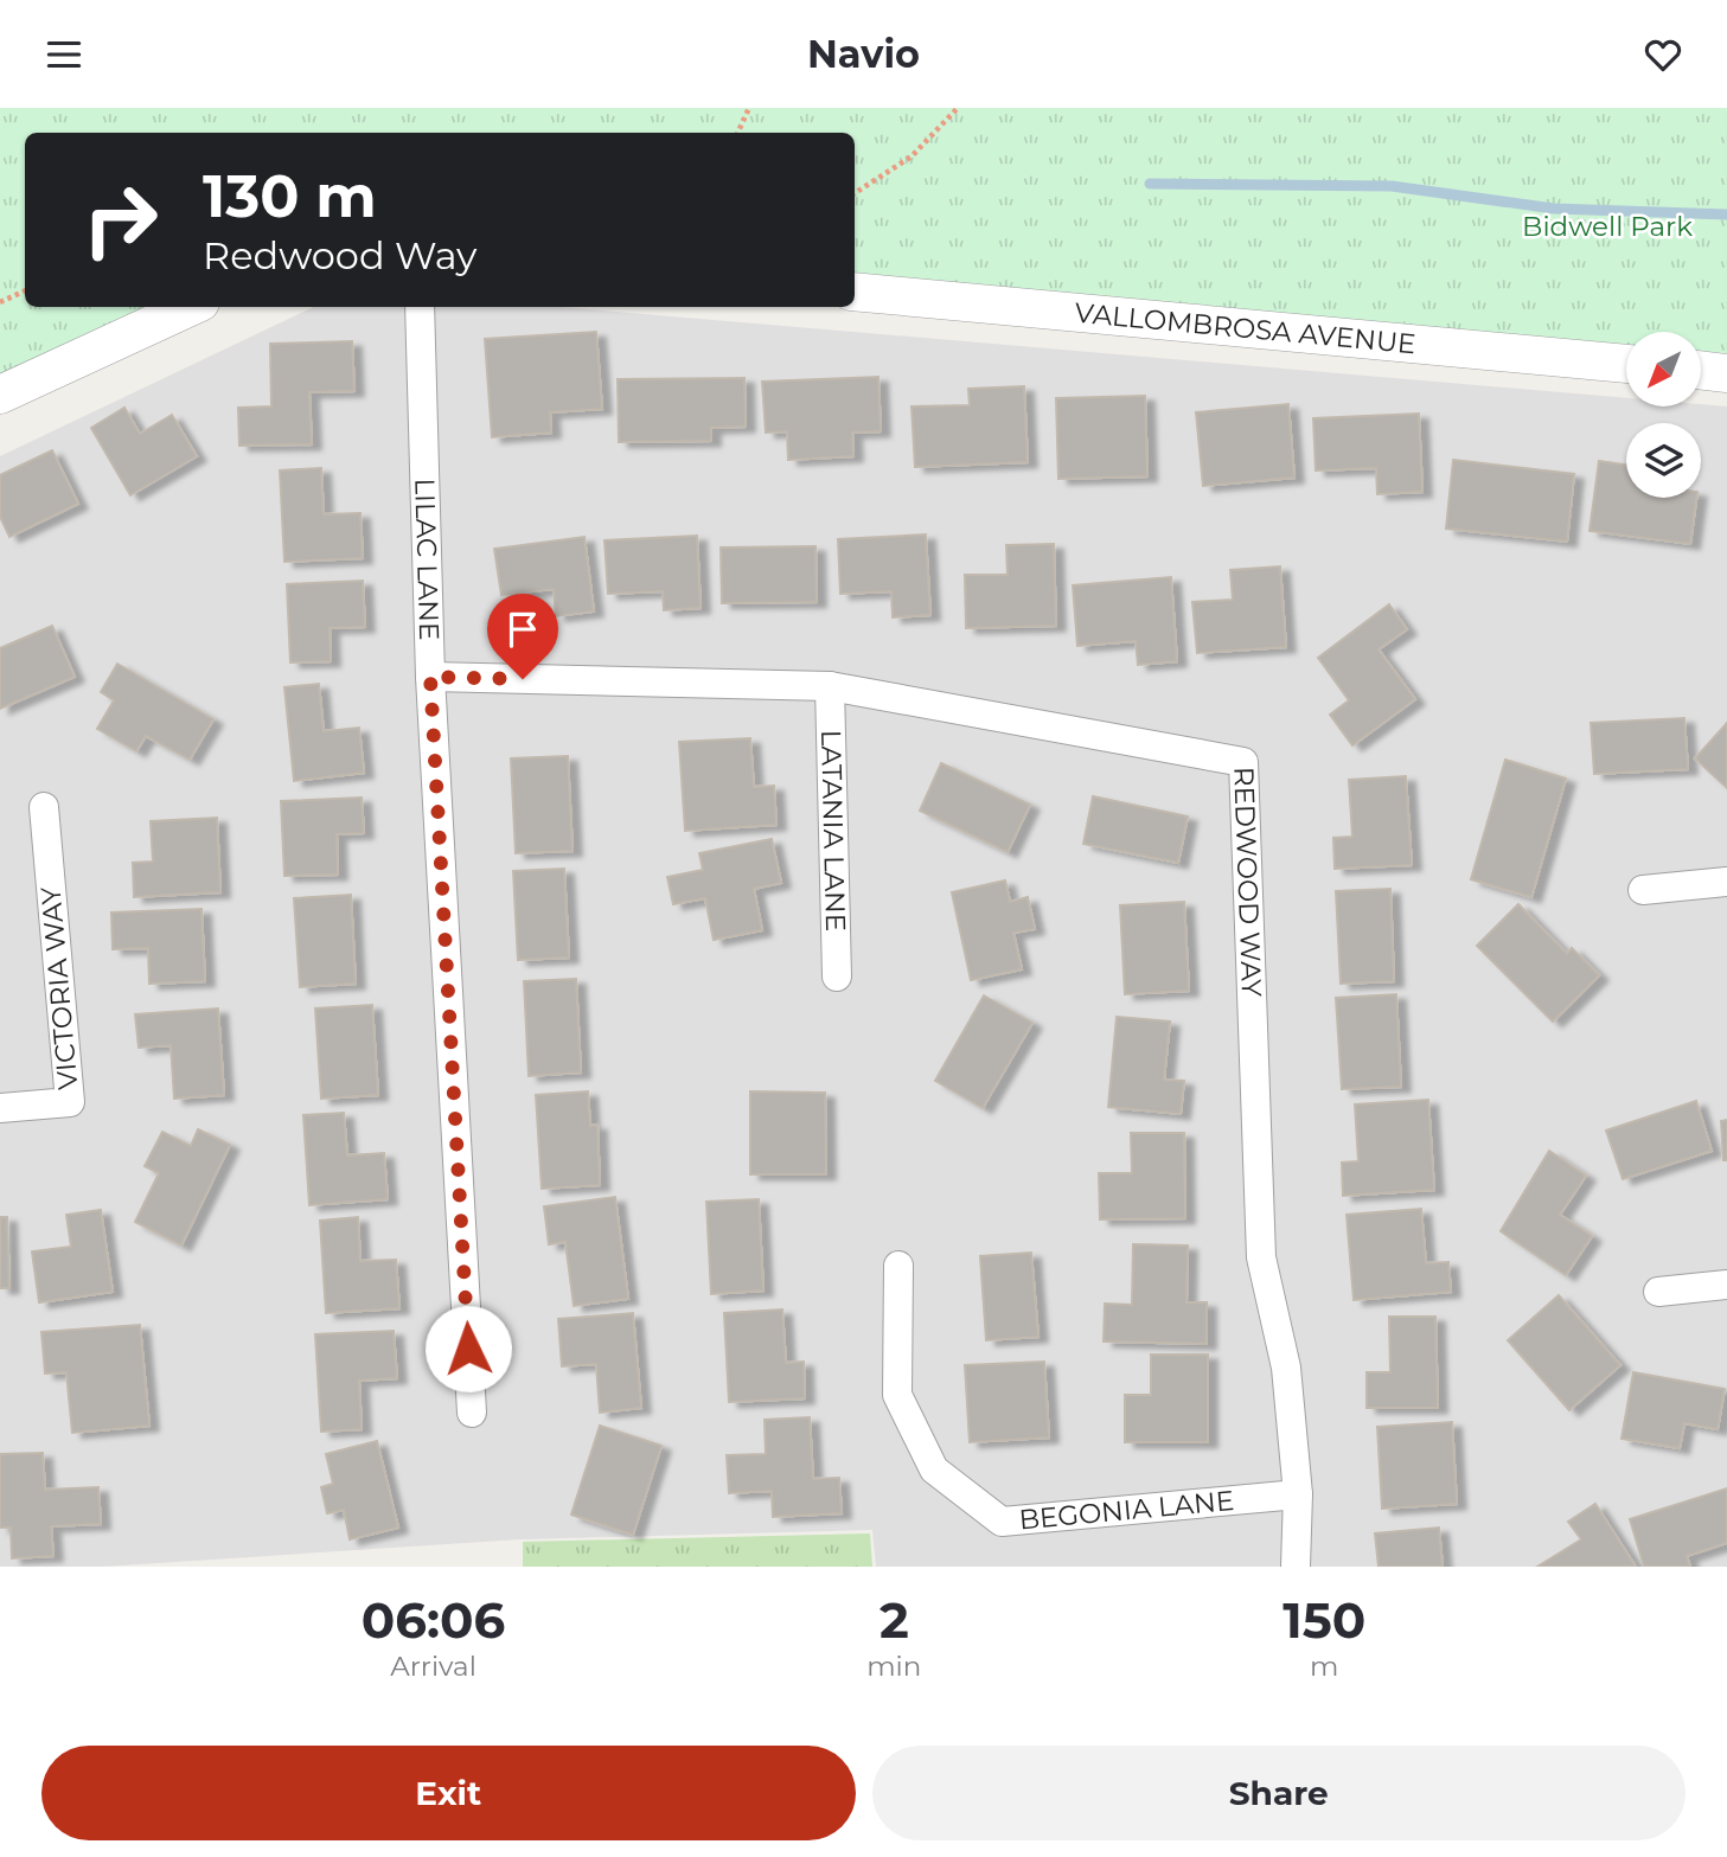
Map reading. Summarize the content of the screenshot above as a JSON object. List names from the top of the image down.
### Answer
{
  "streets": {
    "street": [
      "VALLOMBROSA AVENUE",
      "LILAC LANE",
      "LATANIA LANE",
      "REDWOOD WAY",
      "VICTORIA WAY",
      "BEGONIA LANE"
    ]
  },
  "crossings": [
    ["LILAC LANE", "REDWOOD WAY"],
    ["LATANIA LANE", "REDWOOD WAY"],
    ["REDWOOD WAY", "BEGONIA LANE"]
  ],
  "parks": ["Bidwell Park"],
  "north": "bottom left",
  "page": {
    "header": "Navio",
    "turn": ["130 m", "Redwood Way"],
    "eta": [
      "06:06",
      "Arrival",
      "2",
      "min",
      "150",
      "m"
    ],
    "buttons": ["Exit", "Share"]
  }
}
